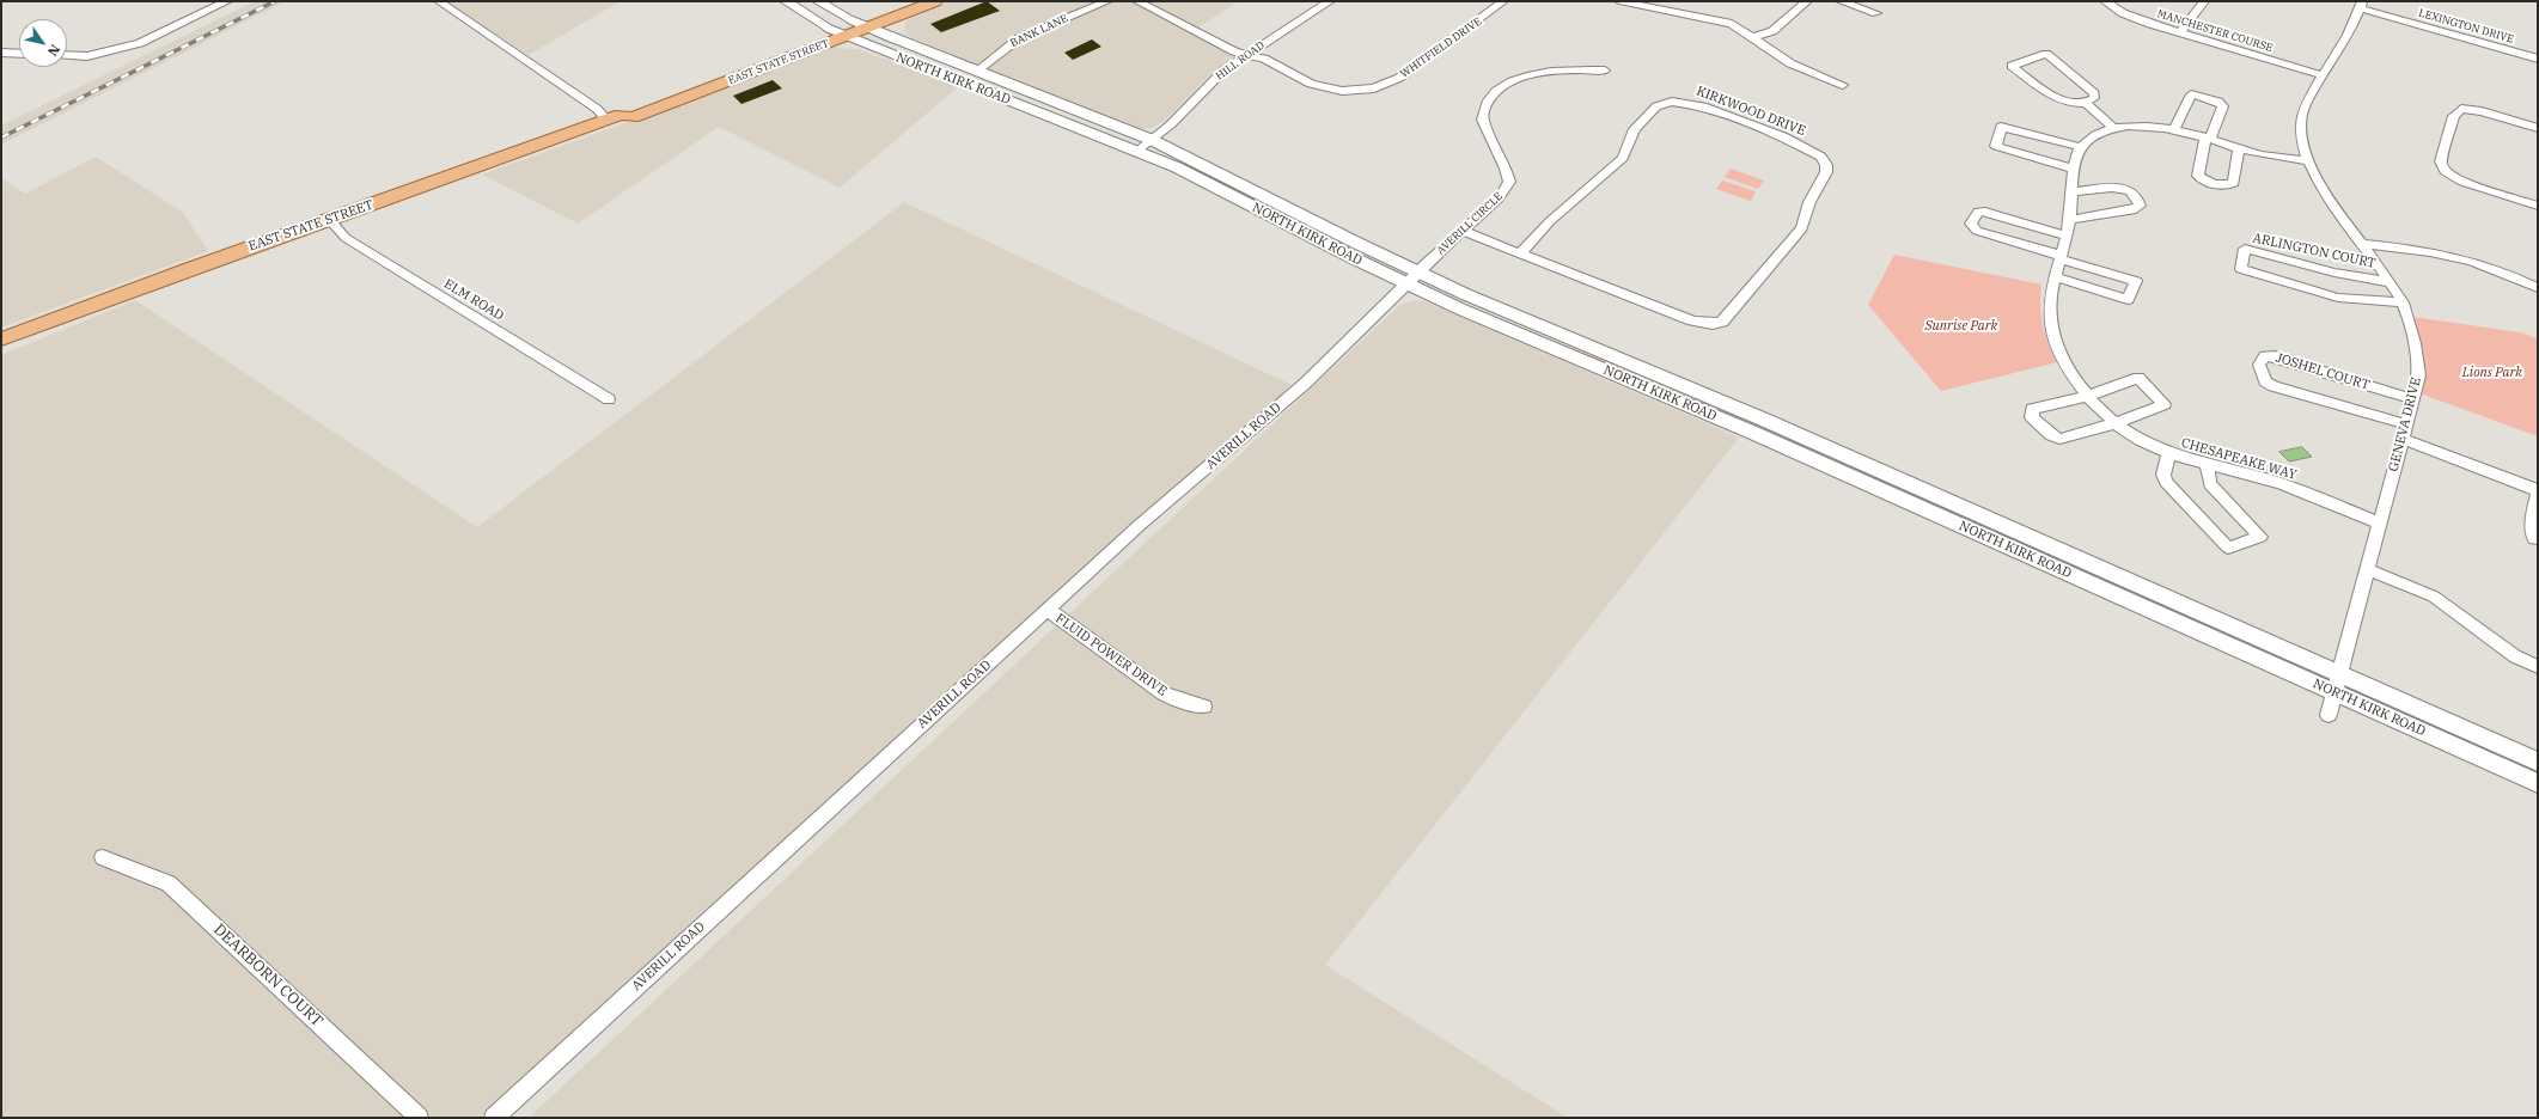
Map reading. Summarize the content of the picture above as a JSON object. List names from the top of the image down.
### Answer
{
  "streets": {
    "main road": ["EAST STATE STREET", "NORTH KIRK ROAD"],
    "street": [
      "LEXINGTON DRIVE",
      "BANK LANE",
      "MANCHESTER COURSE",
      "WHITFIELD DRIVE",
      "HILL ROAD",
      "KIRKWOOD DRIVE",
      "AVERILL CIRCLE",
      "ARLINGTON COURT",
      "ELM ROAD",
      "JOSHEL COURT",
      "GENEVA DRIVE",
      "AVERILL ROAD",
      "CHESAPEAKE WAY",
      "FLUID POWER DRIVE",
      "DEARBORN COURT"
    ]
  },
  "crossings": [
    ["LEXINGTON DRIVE", "GENEVA DRIVE"],
    ["BANK LANE", "NORTH KIRK ROAD"],
    ["MANCHESTER COURSE", "GENEVA DRIVE"],
    ["WHITFIELD DRIVE", "HILL ROAD"],
    ["HILL ROAD", "NORTH KIRK ROAD"],
    ["EAST STATE STREET", "NORTH KIRK ROAD"],
    ["EAST STATE STREET", "ELM ROAD"],
    ["NORTH KIRK ROAD", "AVERILL CIRCLE"],
    ["NORTH KIRK ROAD", "GENEVA DRIVE"],
    ["NORTH KIRK ROAD", "AVERILL ROAD"],
    ["KIRKWOOD DRIVE", "AVERILL CIRCLE"],
    ["AVERILL CIRCLE", "AVERILL ROAD"],
    ["ARLINGTON COURT", "GENEVA DRIVE"],
    ["JOSHEL COURT", "GENEVA DRIVE"],
    ["GENEVA DRIVE", "CHESAPEAKE WAY"],
    ["AVERILL ROAD", "FLUID POWER DRIVE"]
  ],
  "parks": ["Sunrise Park", "Lions Park"],
  "north": "bottom right"
}
